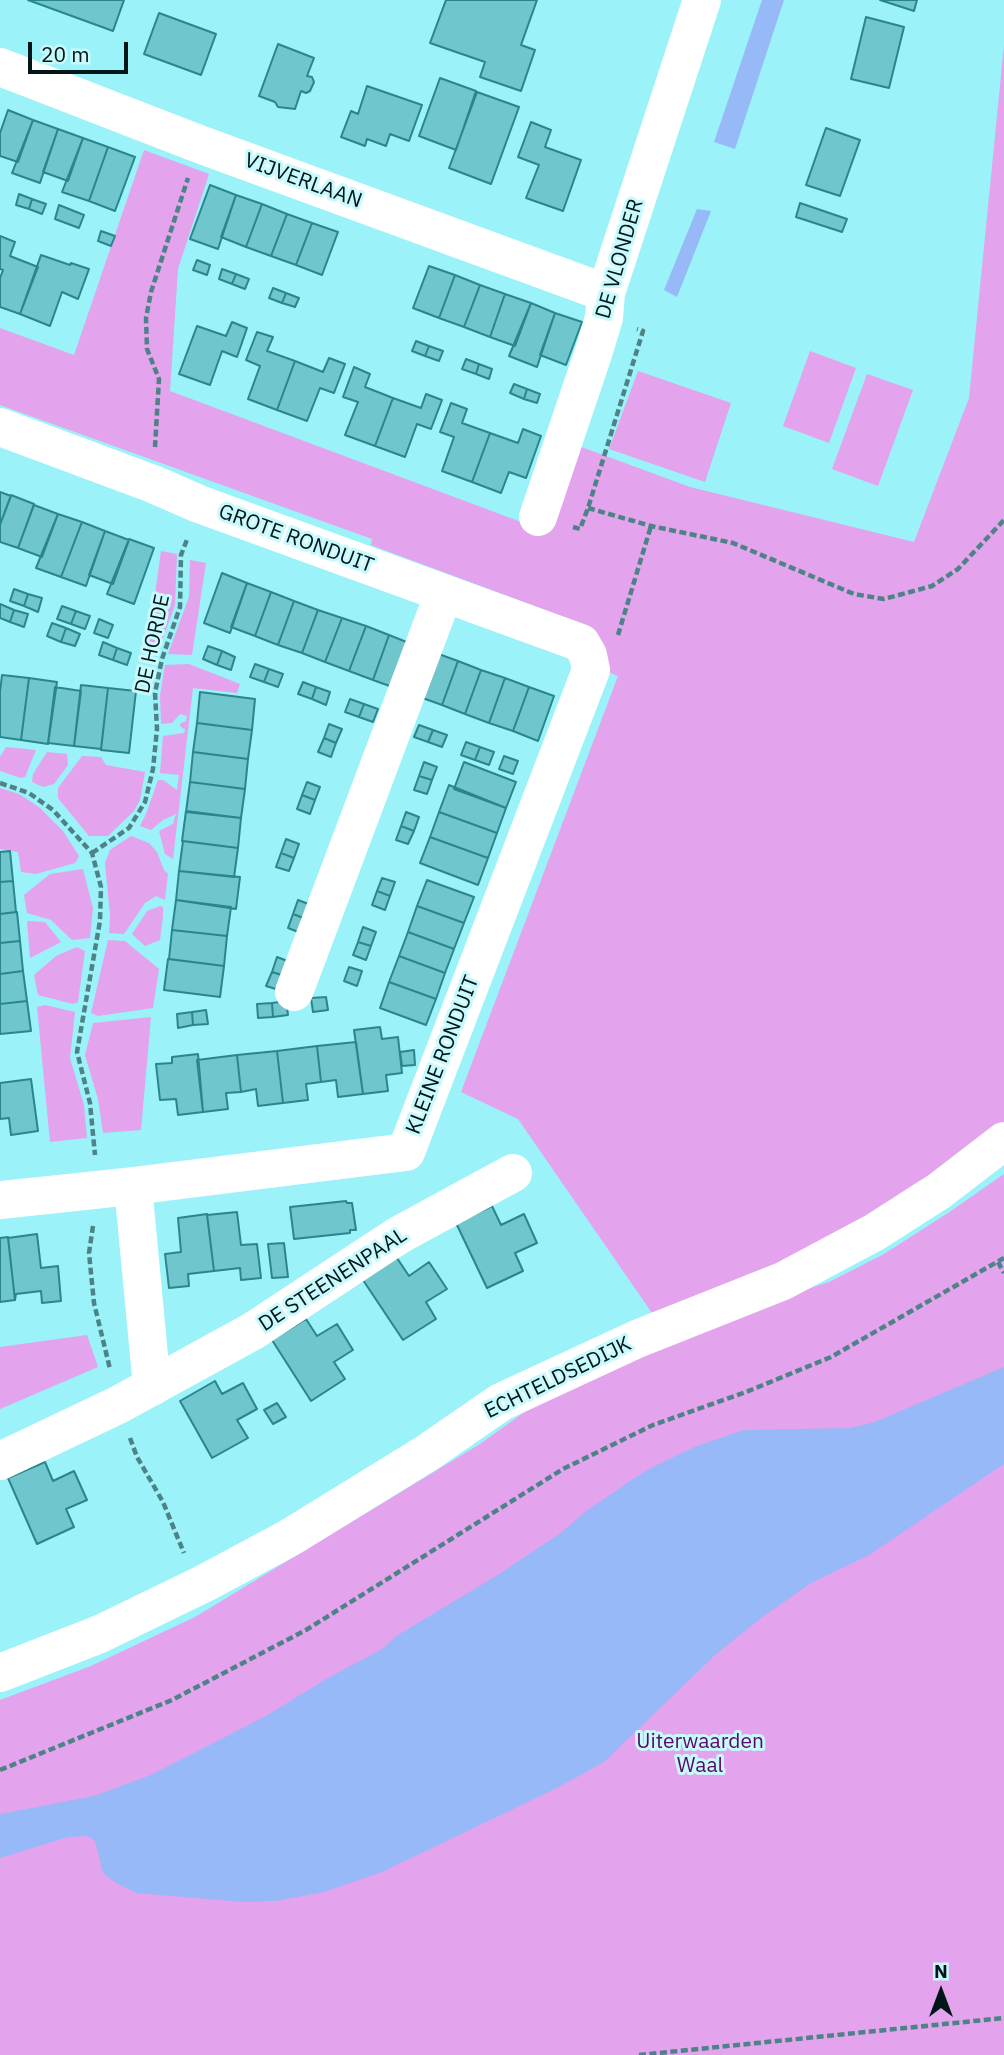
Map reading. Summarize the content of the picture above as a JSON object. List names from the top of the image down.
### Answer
{
  "streets": {
    "street": [
      "VIJVERLAAN",
      "DE VLONDER",
      "GROTE RONDUIT",
      "KLEINE RONDUIT",
      "DE STEENENPAAL",
      "ECHTELDSEDIJK"
    ],
    "path": ["DE HORDE"]
  },
  "crossings": [
    ["VIJVERLAAN", "DE VLONDER"],
    ["GROTE RONDUIT", "DE HORDE"],
    ["GROTE RONDUIT", "KLEINE RONDUIT"]
  ],
  "parks": ["Uiterwaarden Waal"],
  "scale_bar": "20 m",
  "north": "top"
}
